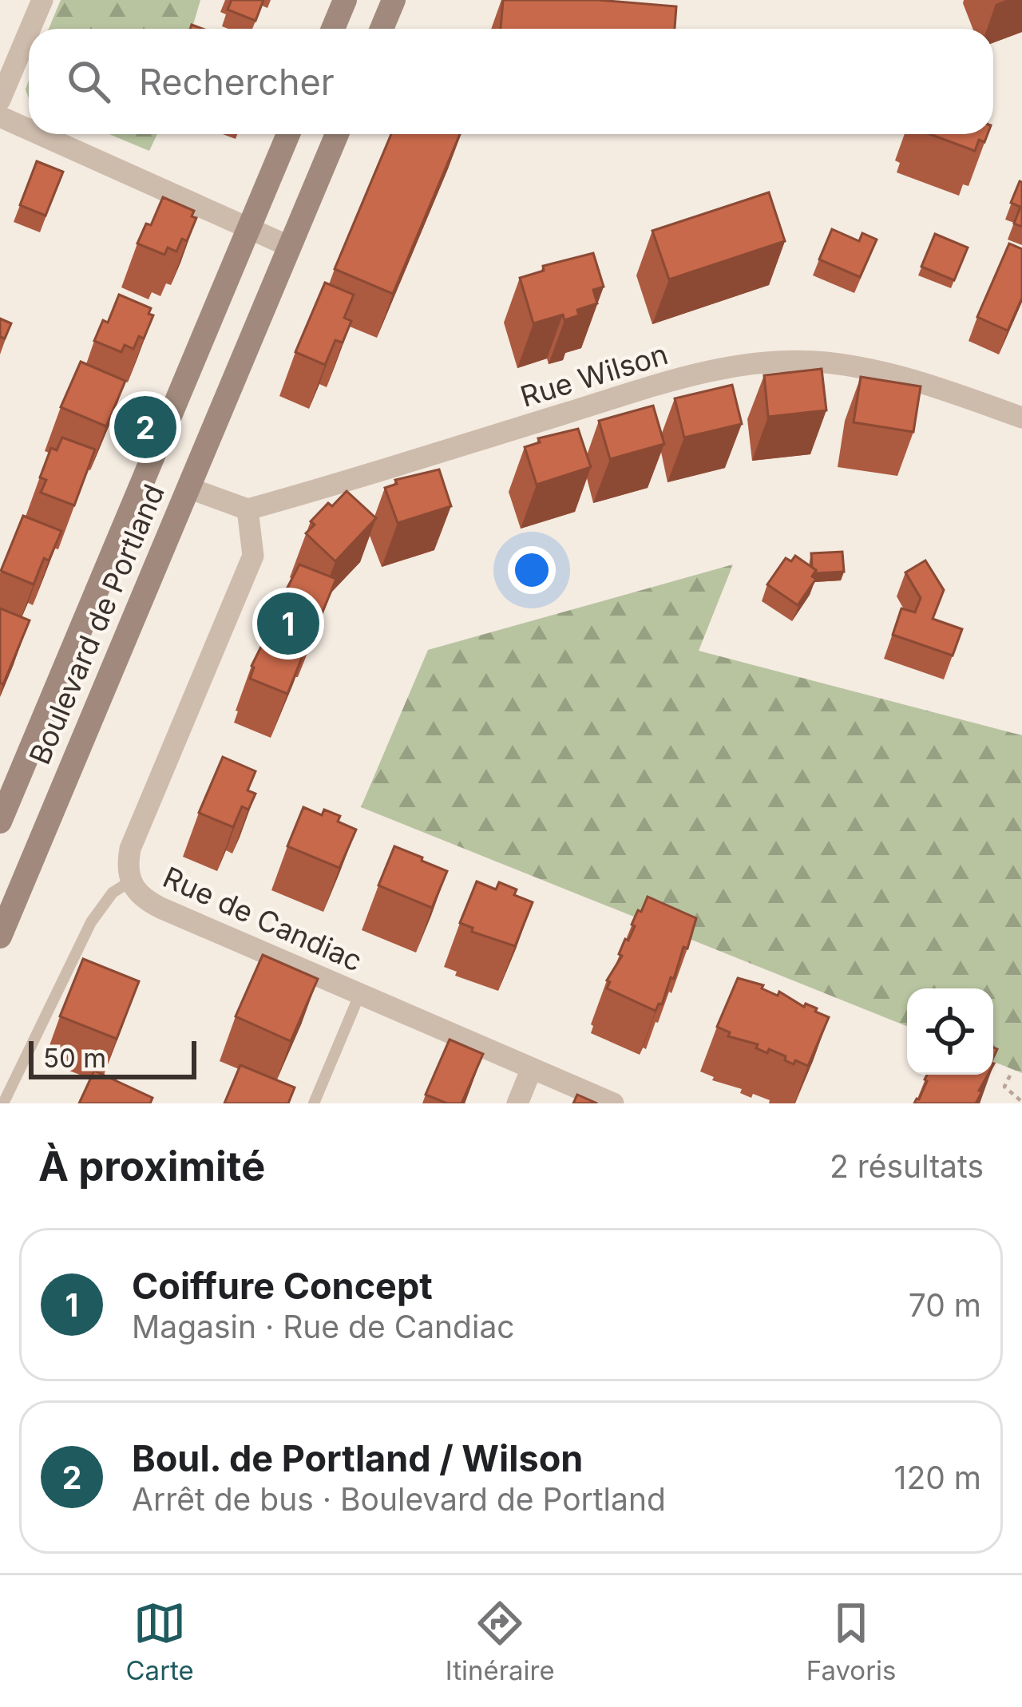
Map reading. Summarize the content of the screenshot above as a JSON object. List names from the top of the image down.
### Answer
{
  "streets": {
    "main road": ["Boulevard de Portland"],
    "street": ["Rue Wilson", "Rue de Candiac"]
  },
  "crossings": [
    ["Rue Wilson", "Rue de Candiac"]
  ],
  "scale_bar": "50 m",
  "page": {
    "search": "Rechercher",
    "pins": ["2", "1"],
    "scale": "50 m",
    "heading": ["À proximité", "2 résultats"],
    "list": [
      {
        "mark": "1",
        "name": "Coiffure Concept",
        "note": "Magasin · Rue de Candiac",
        "value": "70 m"
      },
      {
        "mark": "2",
        "name": "Boul. de Portland / Wilson",
        "note": "Arrêt de bus · Boulevard de Portland",
        "value": "120 m"
      }
    ],
    "nav": ["Carte", "Itinéraire", "Favoris"]
  }
}
